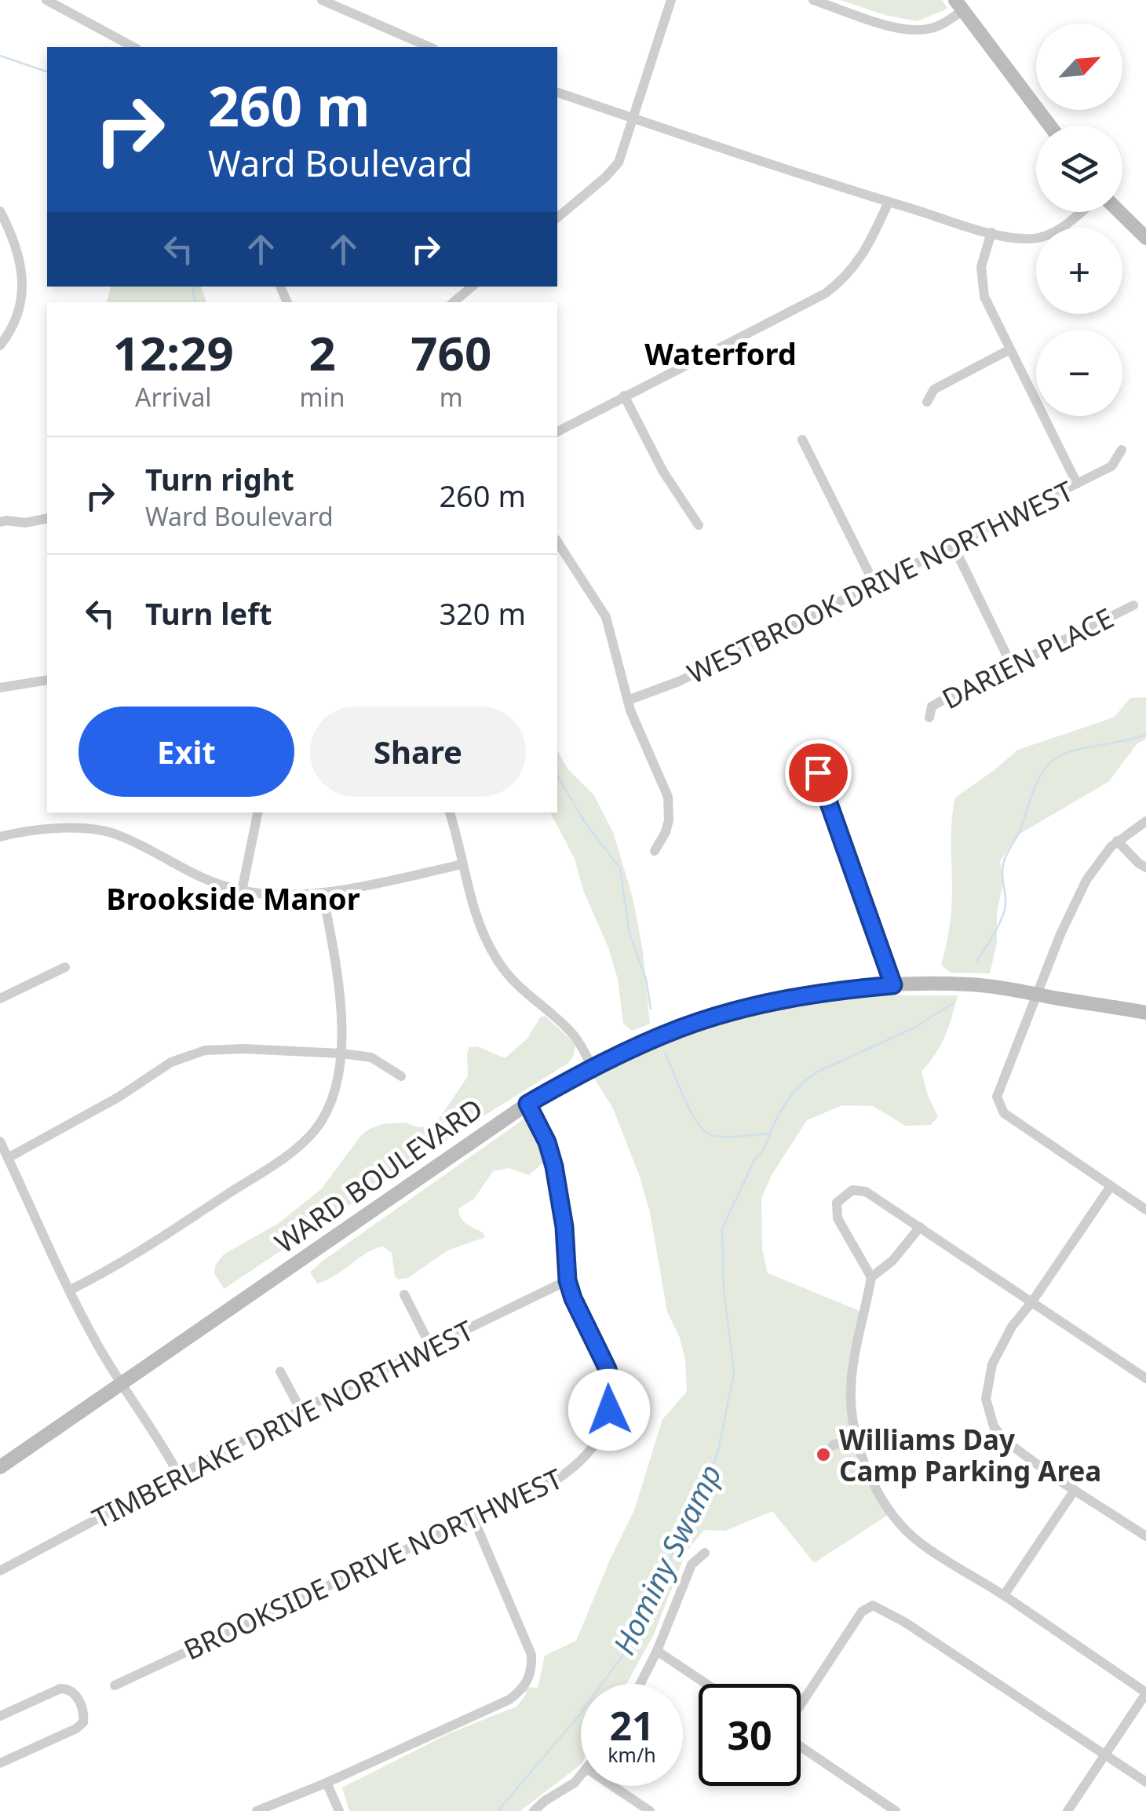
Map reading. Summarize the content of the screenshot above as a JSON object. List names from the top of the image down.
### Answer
{
  "streets": {
    "main road": ["WARD BOULEVARD"],
    "street": [
      "WESTBROOK DRIVE NORTHWEST",
      "DARIEN PLACE",
      "TIMBERLAKE DRIVE NORTHWEST",
      "BROOKSIDE DRIVE NORTHWEST"
    ]
  },
  "crossings": [
    ["WARD BOULEVARD", "BROOKSIDE DRIVE NORTHWEST"],
    ["TIMBERLAKE DRIVE NORTHWEST", "BROOKSIDE DRIVE NORTHWEST"]
  ],
  "districts": ["Waterford", "Brookside Manor"],
  "water": ["Hominy Swamp"],
  "places": ["Williams Day Camp Parking Area"],
  "north": "top right",
  "page": {
    "map_buttons": ["+", "−"],
    "turn": ["260 m", "Ward Boulevard"],
    "eta": [
      "12:29",
      "Arrival",
      "2",
      "min",
      "760",
      "m"
    ],
    "list": [
      {
        "name": "Turn right",
        "note": "Ward Boulevard",
        "value": "260 m"
      },
      {
        "name": "Turn left",
        "value": "320 m"
      }
    ],
    "buttons": ["Exit", "Share"],
    "speed": "21 km/h",
    "limit": "30"
  }
}
